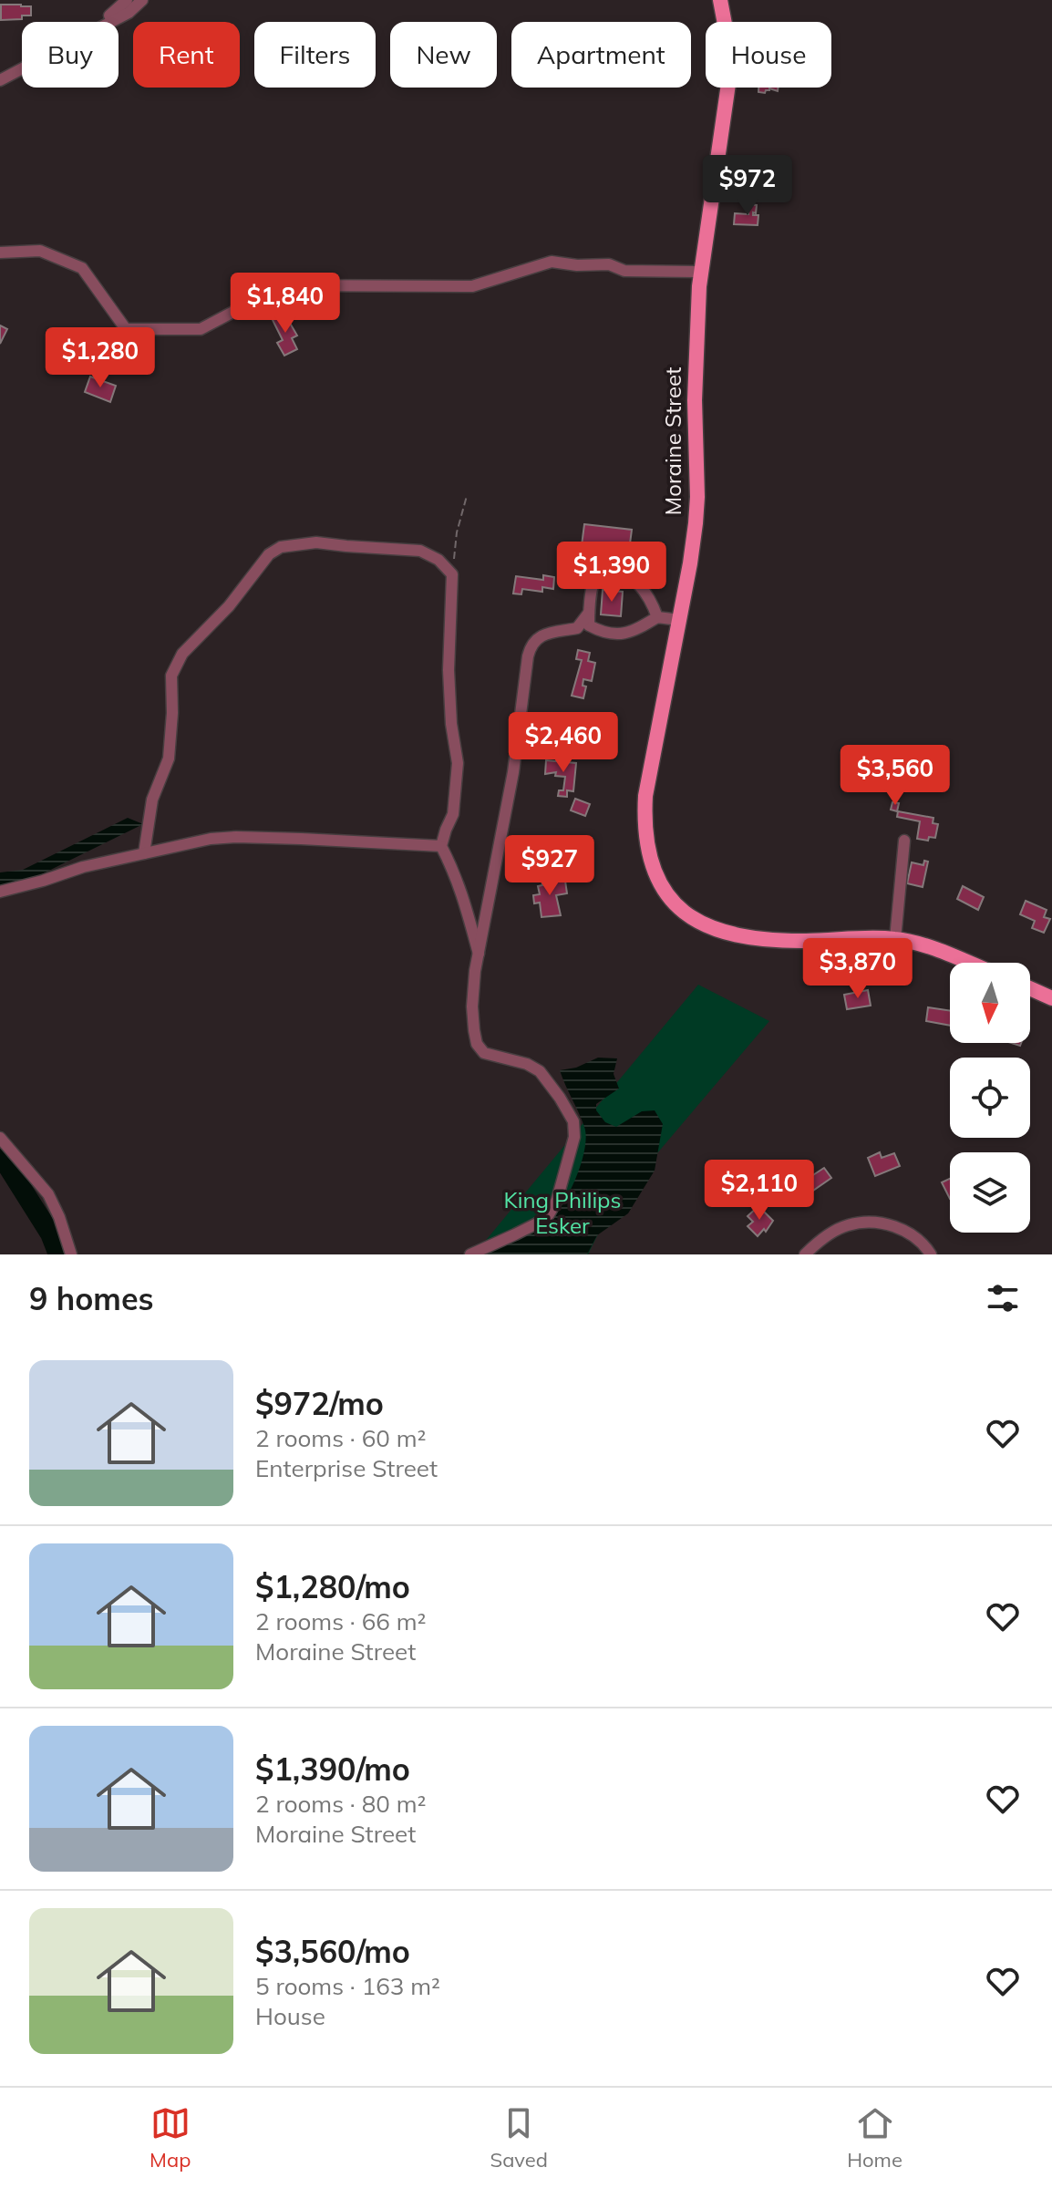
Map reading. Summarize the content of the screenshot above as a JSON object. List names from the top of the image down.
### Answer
{
  "streets": {
    "main road": ["Moraine Street"]
  },
  "parks": ["King Philips Esker"],
  "north": "bottom",
  "page": {
    "chip": [
      "Buy",
      "Rent",
      "Filters",
      "New",
      "Apartment",
      "House"
    ],
    "price": [
      "$972",
      "$1,840",
      "$1,280",
      "$1,390",
      "$2,460",
      "$3,560",
      "$927",
      "$3,870",
      "$2,110"
    ],
    "heading": "9 homes",
    "list": [
      {
        "name": "$972/mo",
        "note": "2 rooms · 60 m² · Enterprise Street"
      },
      {
        "name": "$1,280/mo",
        "note": "2 rooms · 66 m² · Moraine Street"
      },
      {
        "name": "$1,390/mo",
        "note": "2 rooms · 80 m² · Moraine Street"
      },
      {
        "name": "$3,560/mo",
        "note": "5 rooms · 163 m² · House"
      }
    ],
    "tabs": ["Map", "Saved", "Home"]
  }
}
